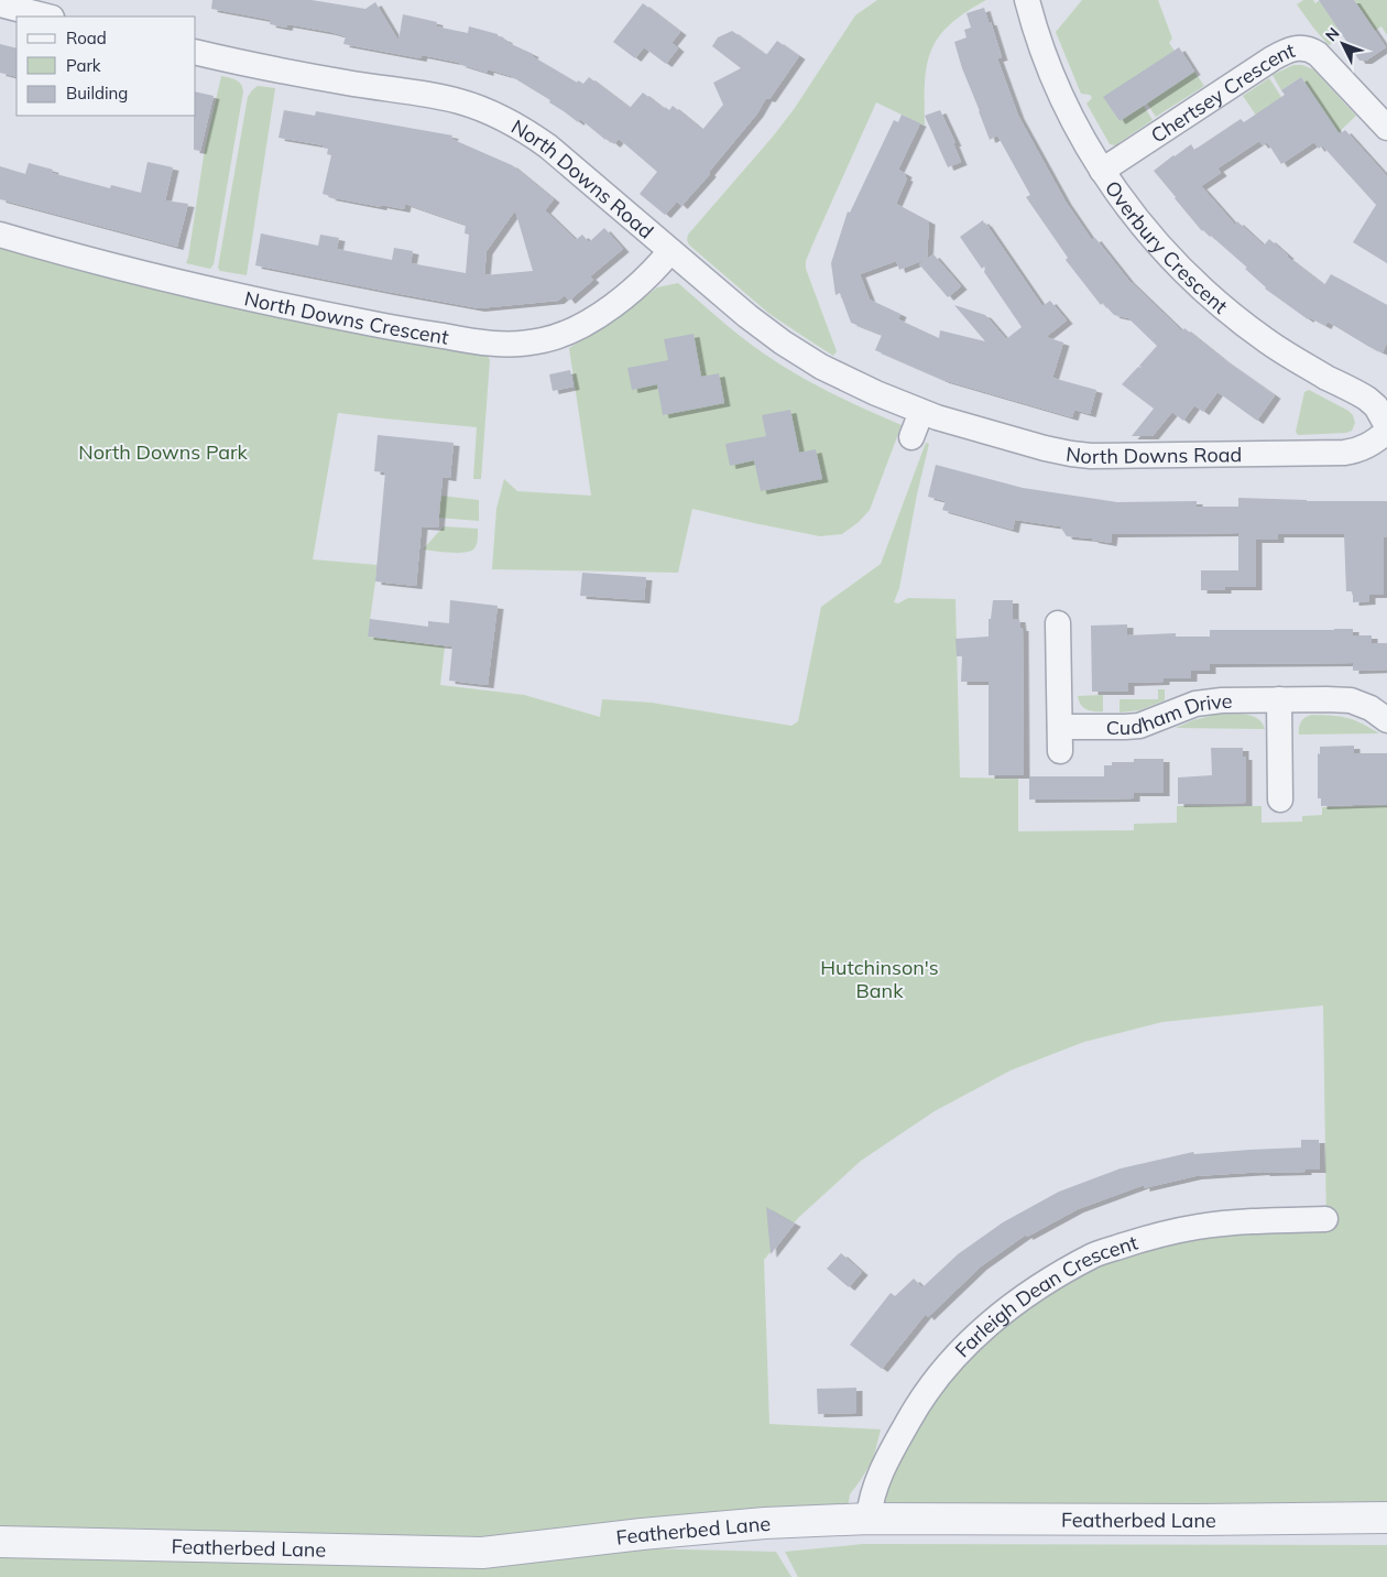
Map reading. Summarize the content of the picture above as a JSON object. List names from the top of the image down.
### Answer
{
  "streets": {
    "street": [
      "Chertsey Crescent",
      "North Downs Road",
      "Overbury Crescent",
      "North Downs Crescent",
      "Cudham Drive",
      "Farleigh Dean Crescent",
      "Featherbed Lane"
    ]
  },
  "crossings": [
    ["Chertsey Crescent", "Overbury Crescent"],
    ["North Downs Road", "North Downs Crescent"],
    ["Farleigh Dean Crescent", "Featherbed Lane"]
  ],
  "parks": ["North Downs Park", "Hutchinson's Bank"],
  "legend": ["Road", "Park", "Building"],
  "north": "top left"
}
